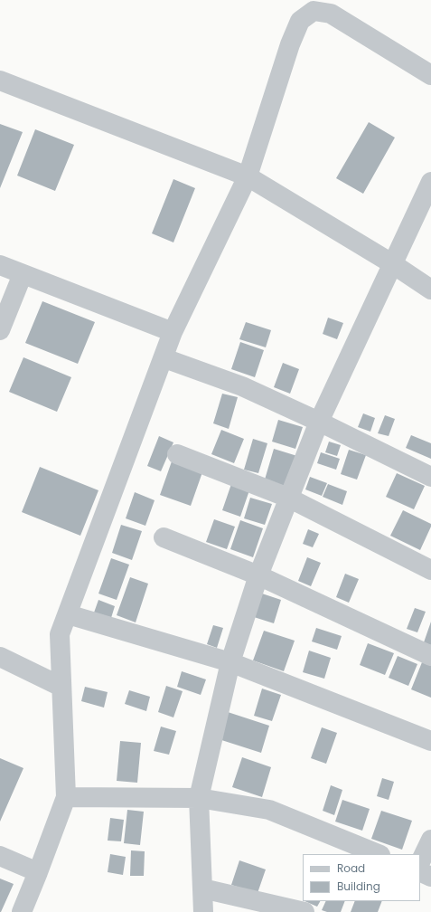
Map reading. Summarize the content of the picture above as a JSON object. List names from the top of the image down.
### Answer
{
  "legend": ["Road", "Building"]
}
